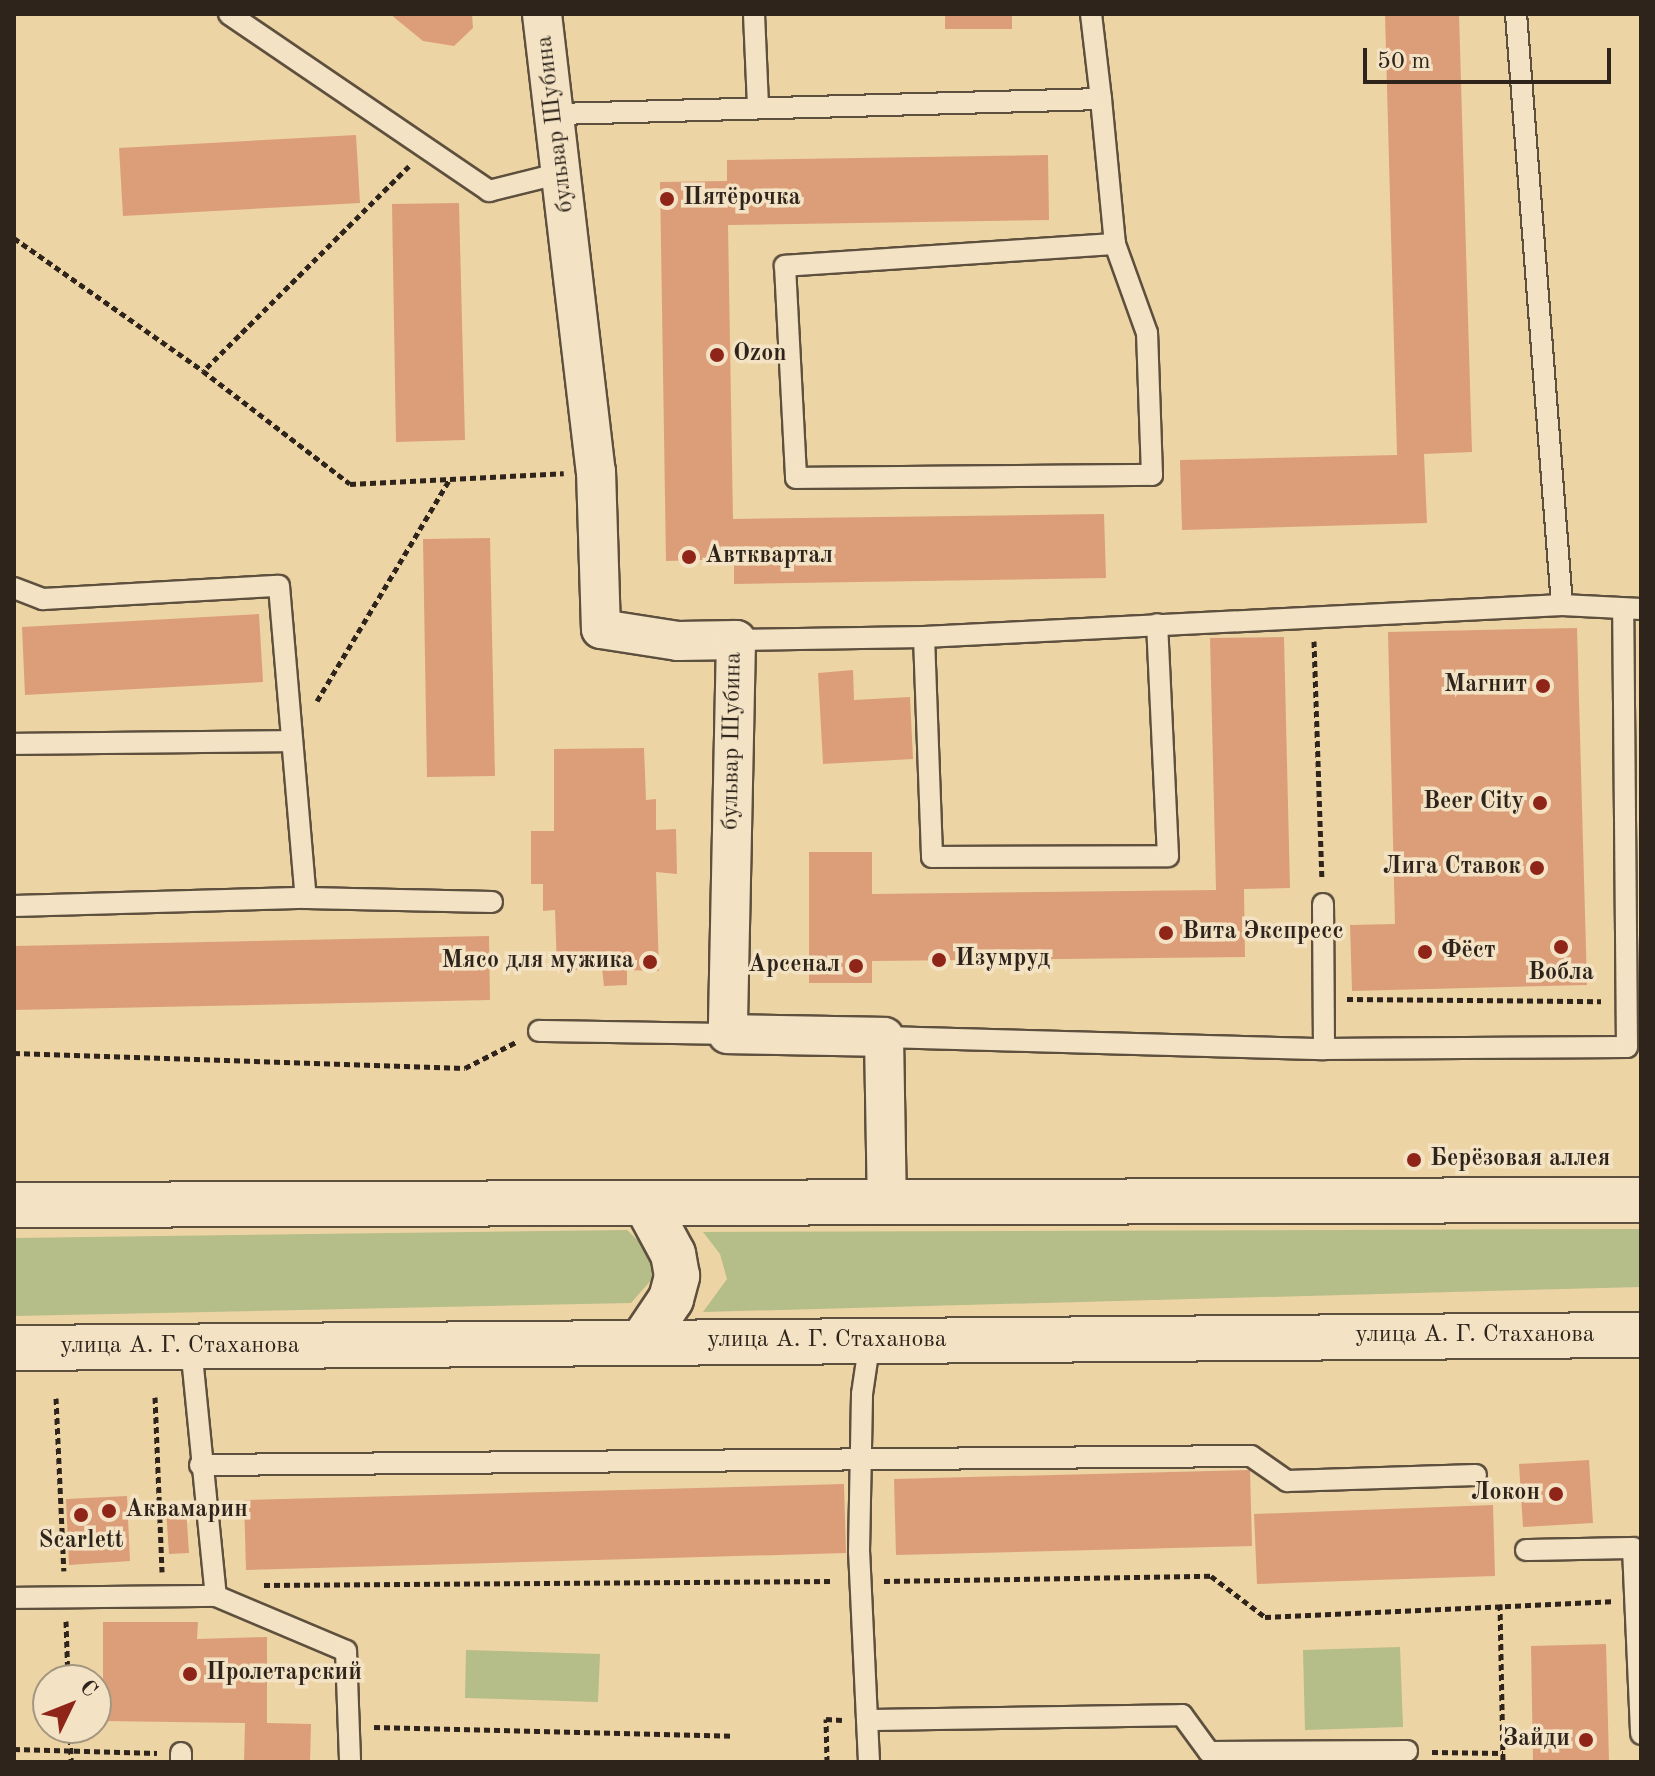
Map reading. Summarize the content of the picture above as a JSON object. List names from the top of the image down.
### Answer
{
  "streets": {
    "main road": ["улица А. Г. Стаханова"],
    "street": ["бульвар Шубина"]
  },
  "places": [
    "Пятёрочка",
    "Ozon",
    "Автквартал",
    "Магнит",
    "Beer City",
    "Лига Ставок",
    "Вита Экспресс",
    "Вобла",
    "Фёст",
    "Изумруд",
    "Мясо для мужика",
    "Арсенал",
    "Берёзовая аллея",
    "Локон",
    "Аквамарин",
    "Scarlett",
    "Пролетарский",
    "Зайди"
  ],
  "scale_bar": "50 m",
  "north": "top right"
}
